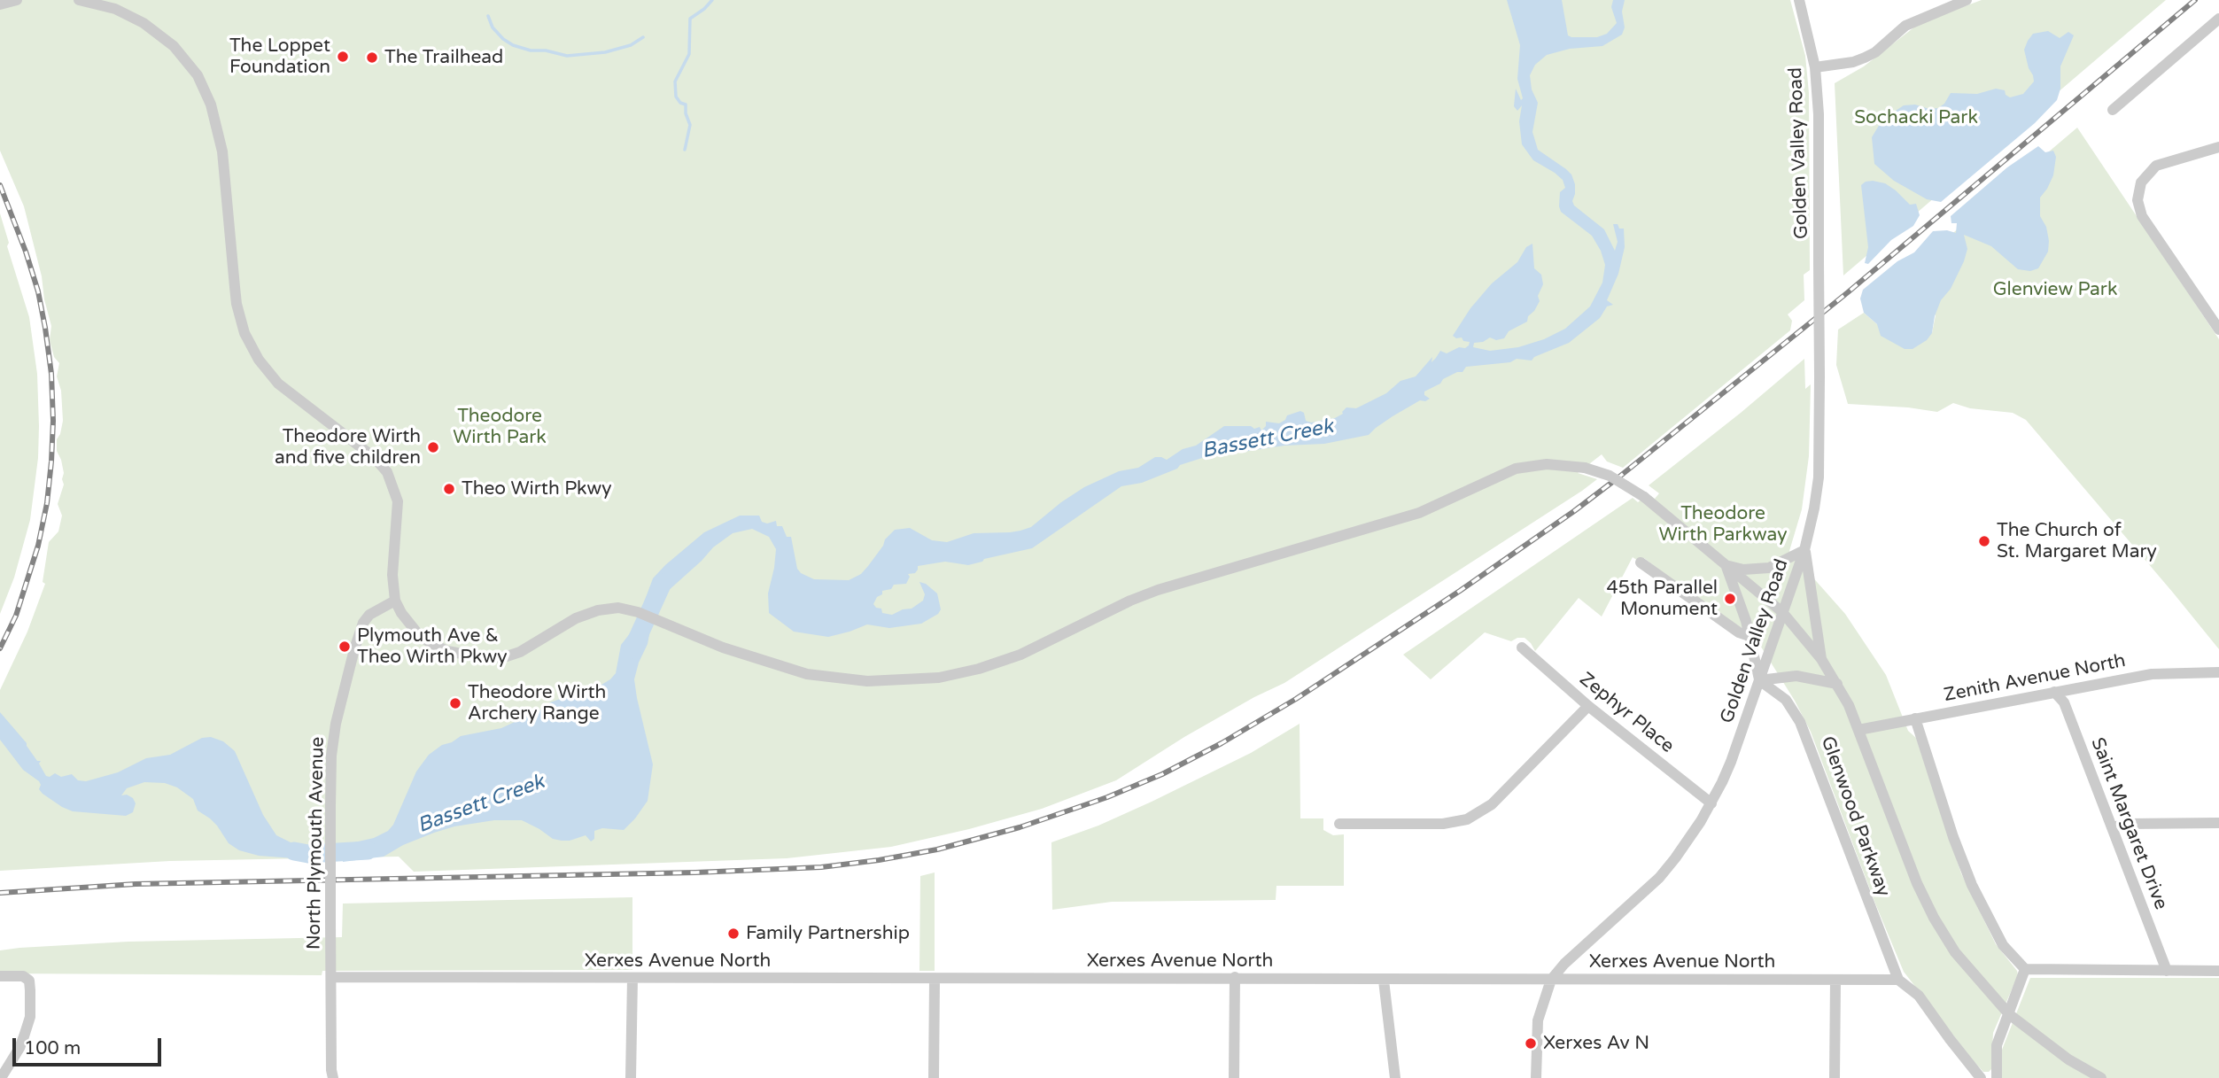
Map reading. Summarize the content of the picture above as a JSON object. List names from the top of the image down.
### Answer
{
  "streets": {
    "street": [
      "Golden Valley Road",
      "Zenith Avenue North",
      "Zephyr Place",
      "Glenwood Parkway",
      "Saint Margaret Drive",
      "North Plymouth Avenue",
      "Xerxes Avenue North"
    ]
  },
  "crossings": [
    ["Golden Valley Road", "Zephyr Place"],
    ["Golden Valley Road", "Glenwood Parkway"],
    ["Golden Valley Road", "Xerxes Avenue North"],
    ["Zenith Avenue North", "Saint Margaret Drive"],
    ["Glenwood Parkway", "Xerxes Avenue North"],
    ["North Plymouth Avenue", "Xerxes Avenue North"]
  ],
  "water": ["Bassett Creek"],
  "parks": [
    "Sochacki Park",
    "Glenview Park",
    "Theodore Wirth Park",
    "Theodore Wirth Parkway"
  ],
  "places": [
    "The Loppet Foundation",
    "The Trailhead",
    "Theodore Wirth and five children",
    "Theo Wirth Pkwy",
    "The Church of St. Margaret Mary",
    "45th Parallel Monument",
    "Plymouth Ave & Theo Wirth Pkwy",
    "Theodore Wirth Archery Range",
    "Family Partnership",
    "Xerxes Av N"
  ],
  "scale_bar": "100 m"
}
